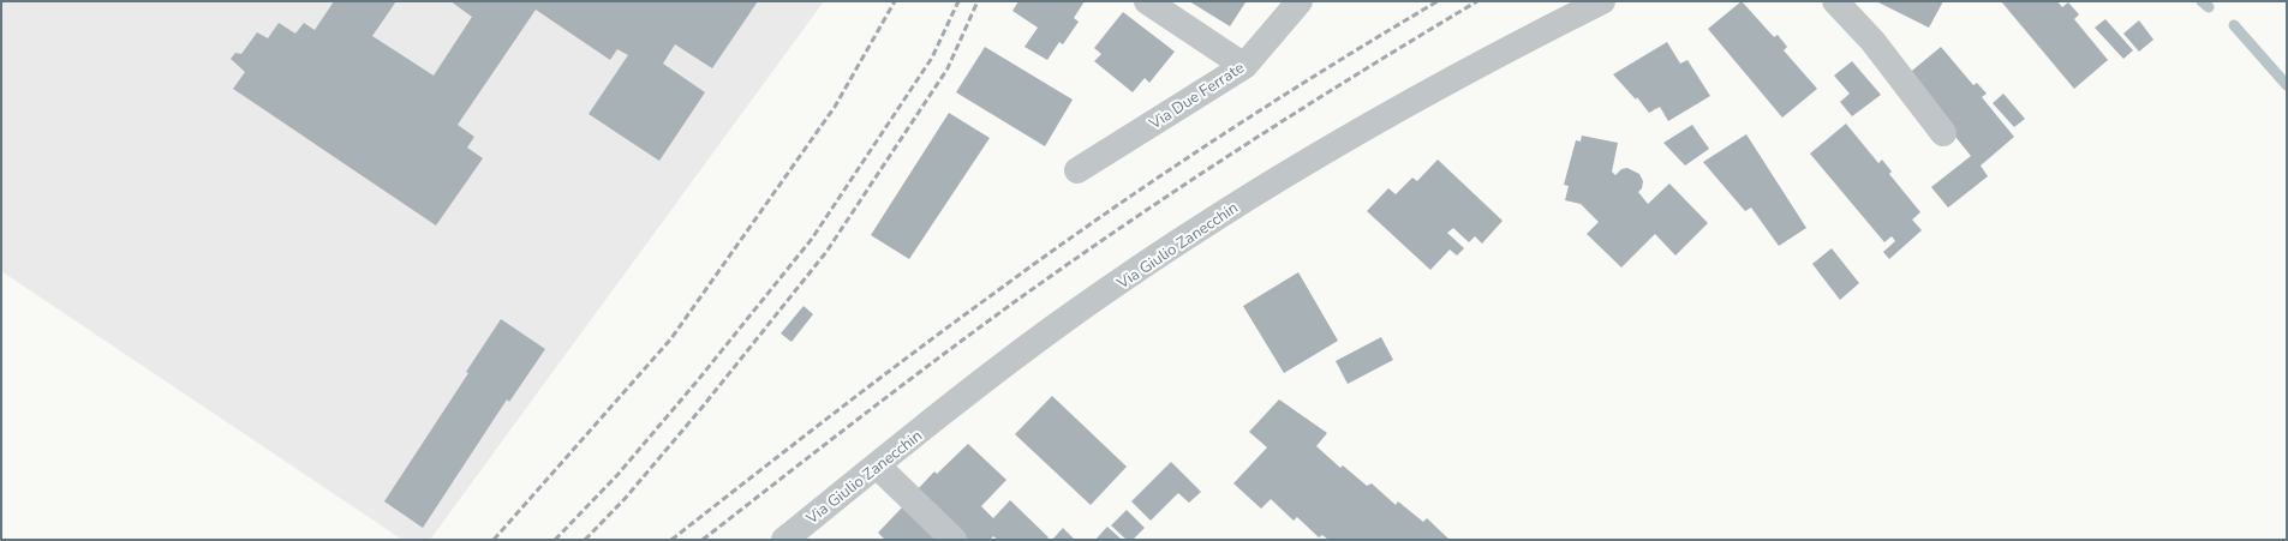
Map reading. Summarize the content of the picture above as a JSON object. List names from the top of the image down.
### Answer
{
  "streets": {
    "street": ["Via Due Ferrate", "Via Giulio Zanecchin"]
  }
}
